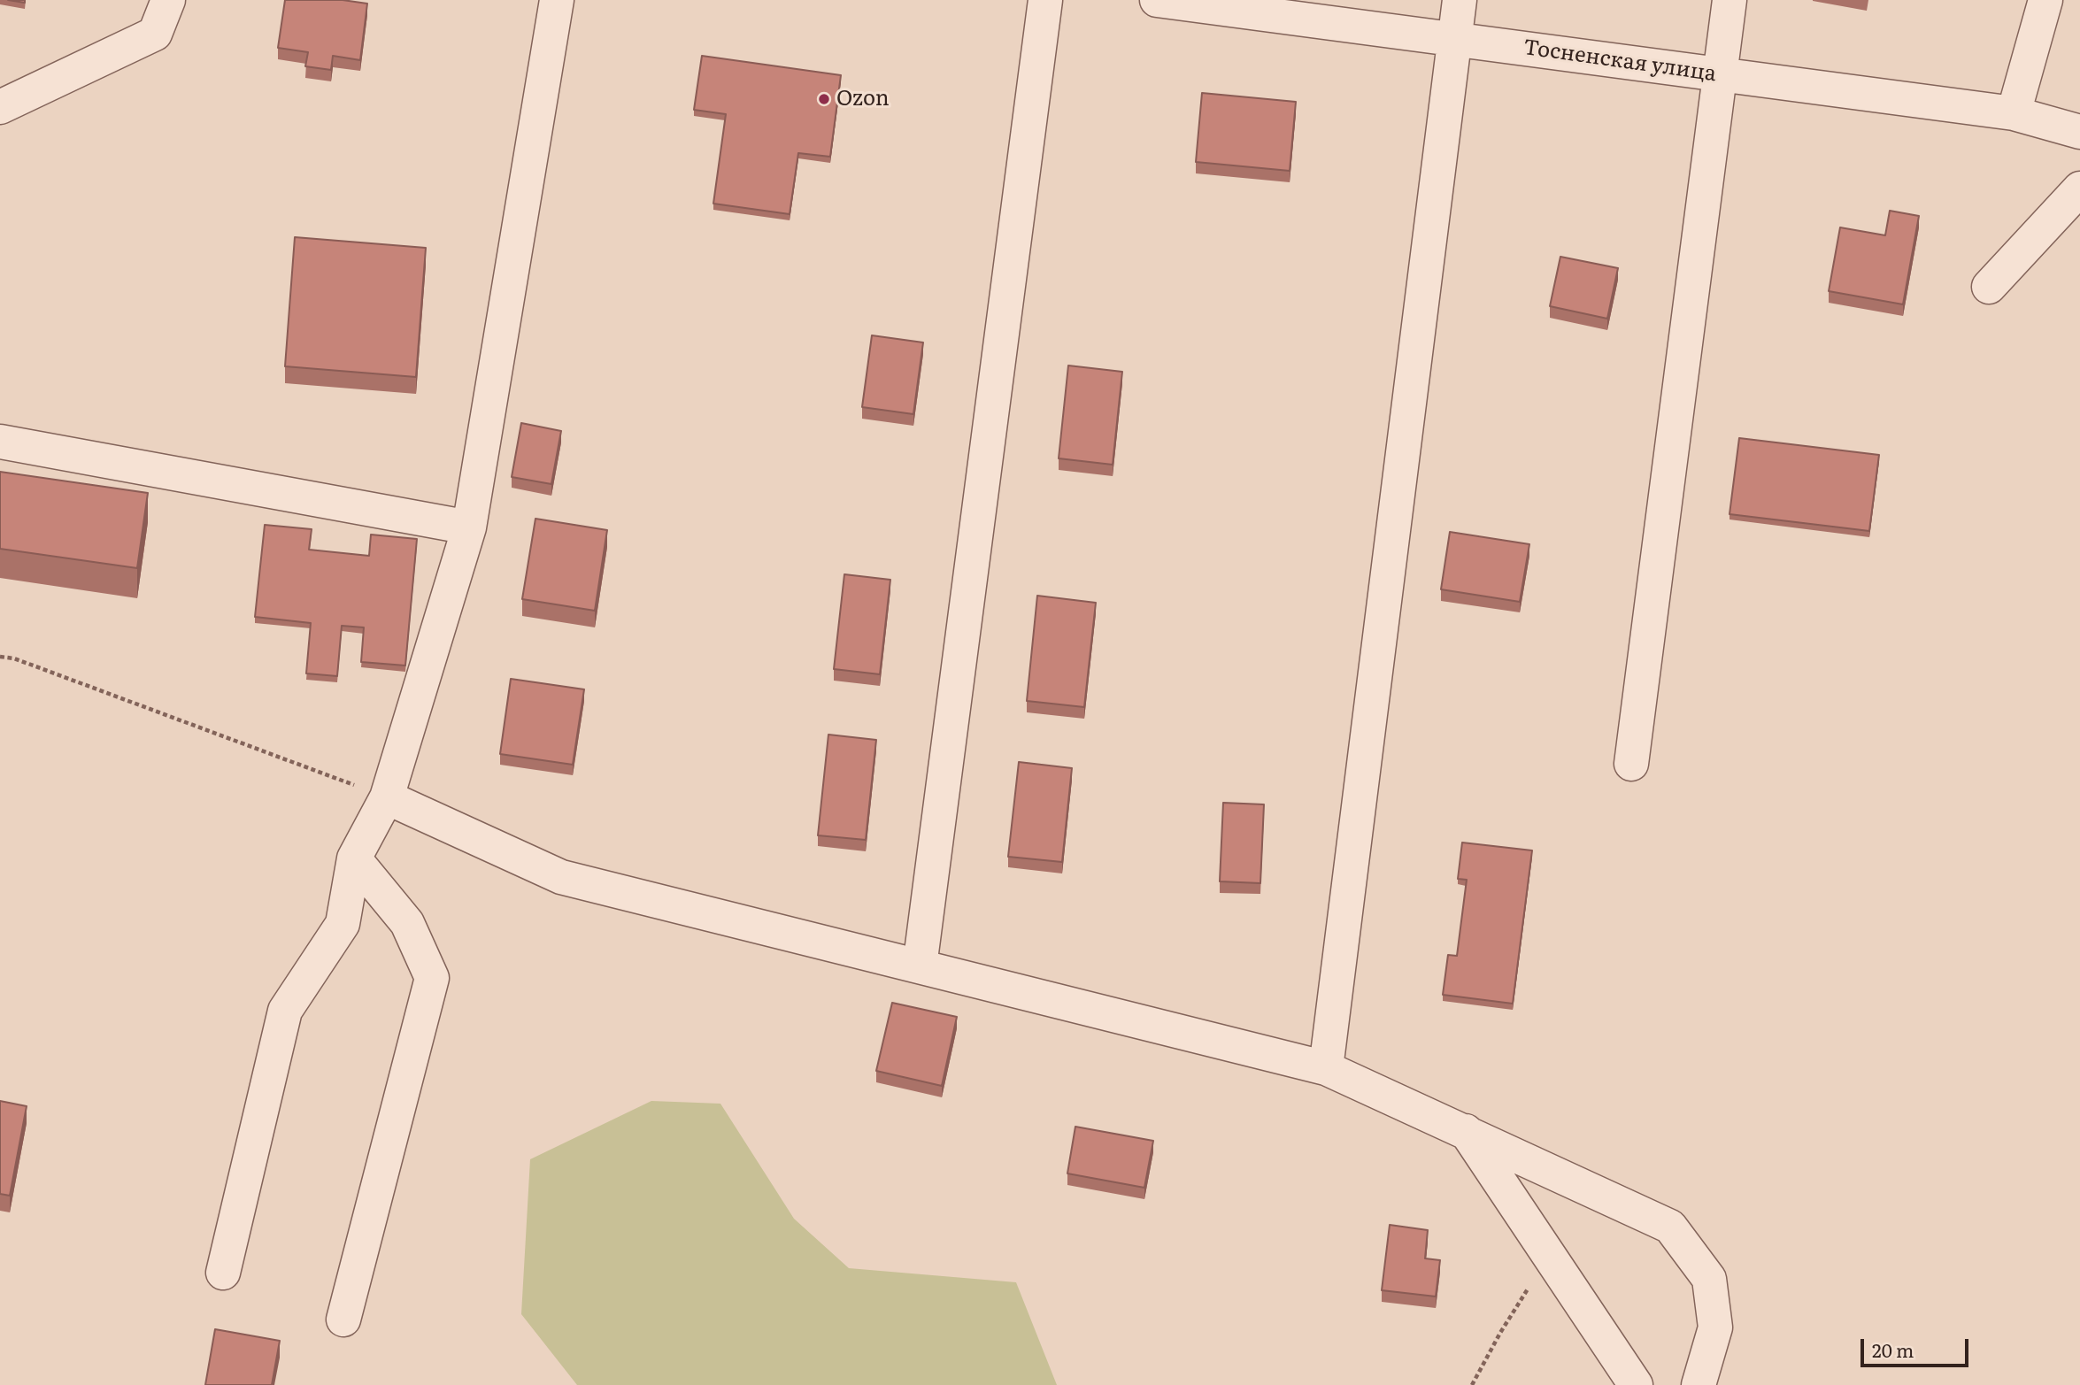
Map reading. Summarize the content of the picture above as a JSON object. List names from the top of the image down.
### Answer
{
  "streets": {
    "street": ["Тосненская улица"]
  },
  "places": ["Ozon"],
  "scale_bar": "20 m"
}
